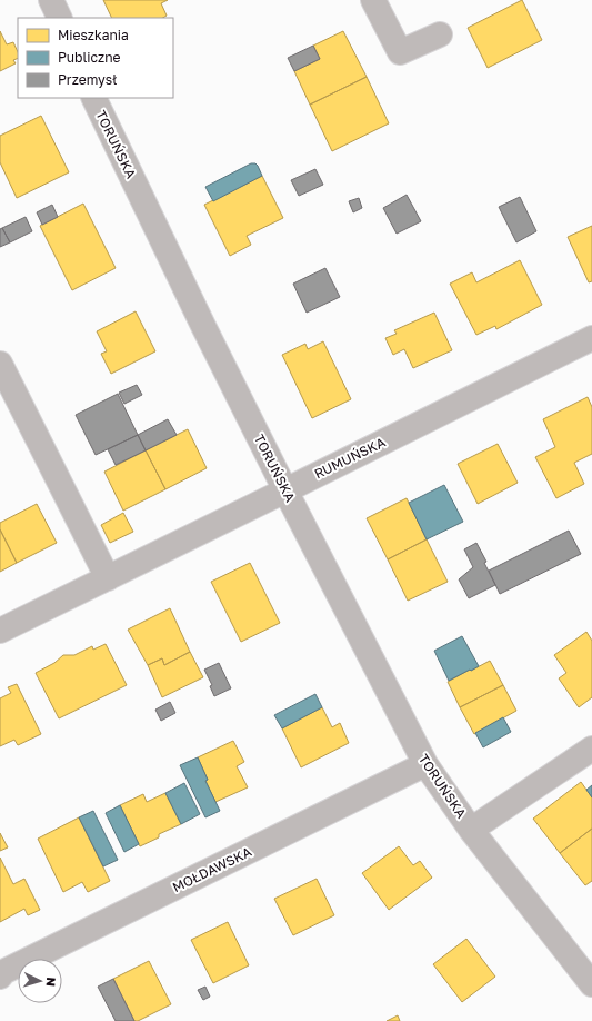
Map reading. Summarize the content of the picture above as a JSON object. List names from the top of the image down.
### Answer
{
  "streets": {
    "street": ["TORUŃSKA", "RUMUŃSKA", "MOŁDAWSKA"]
  },
  "crossings": [
    ["TORUŃSKA", "RUMUŃSKA"],
    ["TORUŃSKA", "MOŁDAWSKA"]
  ],
  "legend": ["Mieszkania", "Publiczne", "Przemysł"],
  "north": "right"
}
